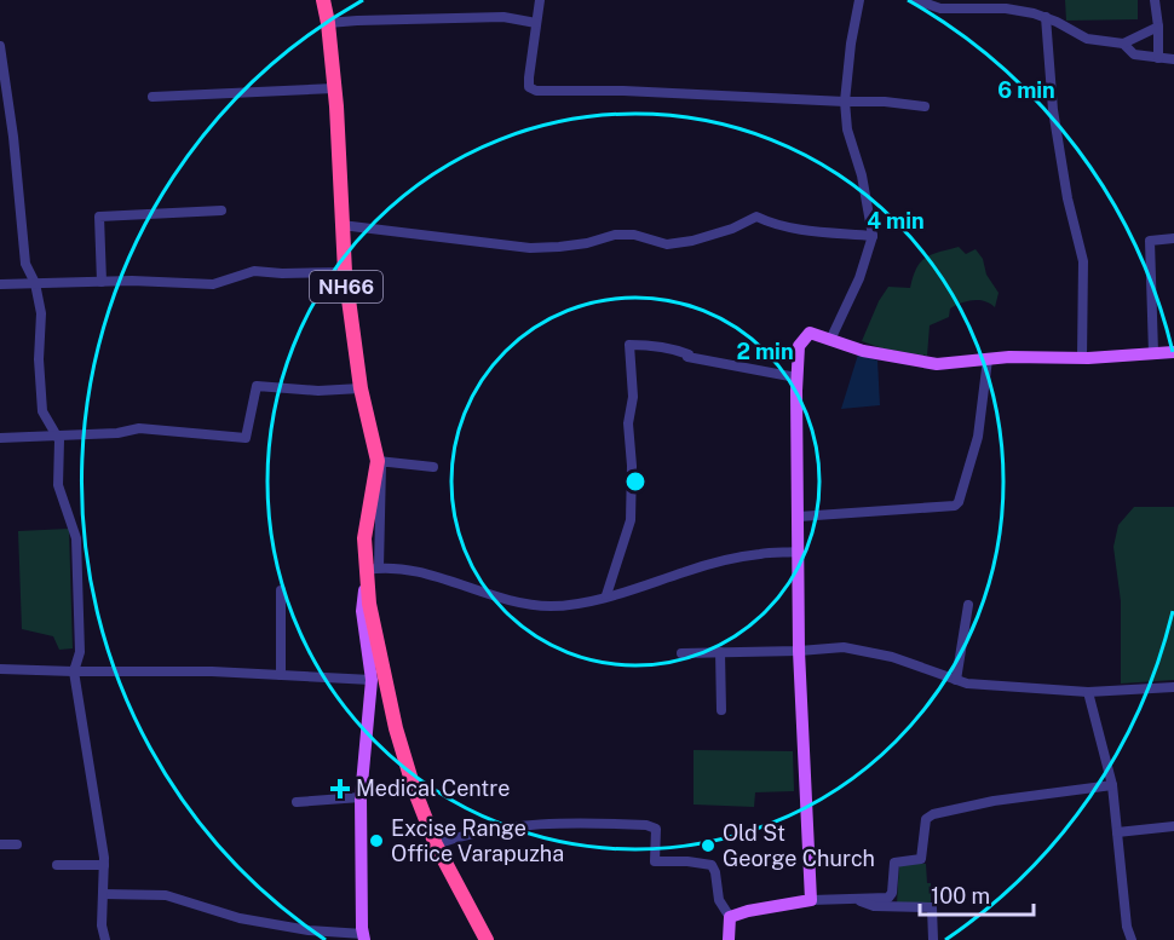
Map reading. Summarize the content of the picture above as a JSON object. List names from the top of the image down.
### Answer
{
  "streets": {
    "highway": ["NH66"]
  },
  "places": {
    "health": ["Medical Centre"],
    "other": ["Excise Range Office Varapuzha", "Old St George Church"]
  },
  "scale_bar": "100 m",
  "rings": ["6 min", "4 min", "2 min"]
}
